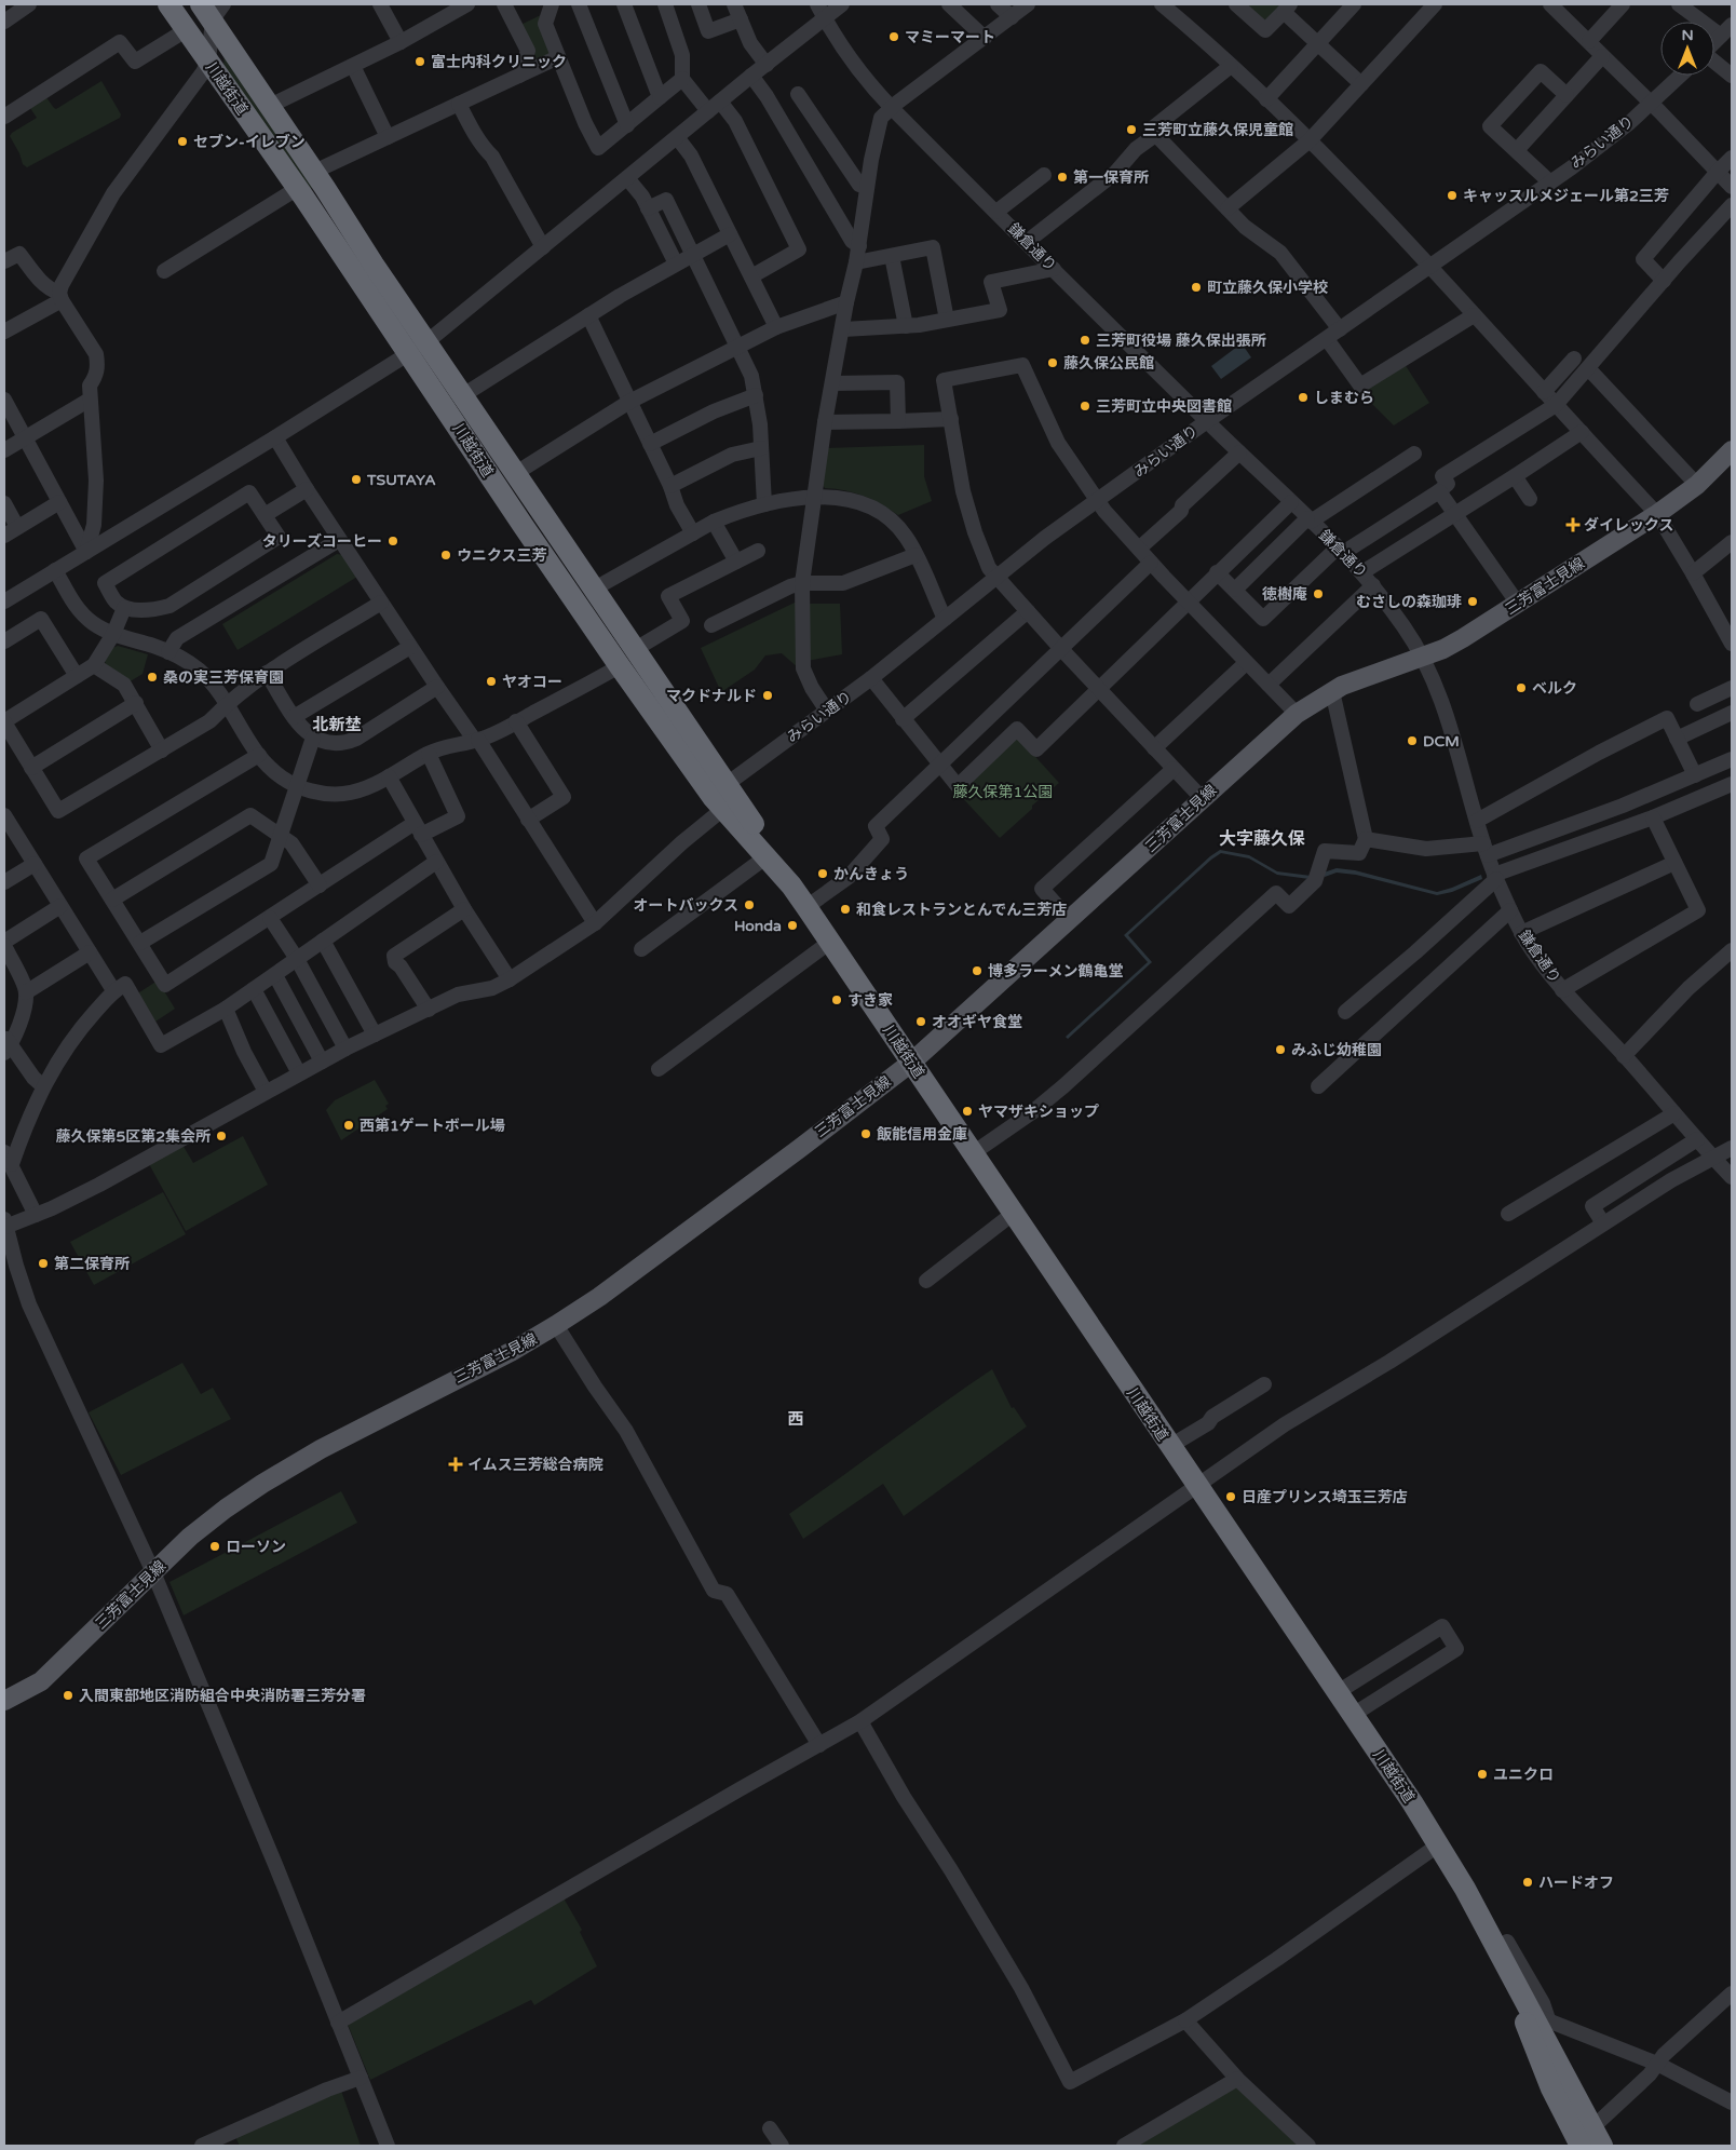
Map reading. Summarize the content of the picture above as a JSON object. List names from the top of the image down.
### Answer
{
  "streets": {
    "highway": ["川越街道"],
    "main road": ["三芳富士見線"],
    "street": ["みらい通り", "鎌倉通り"]
  },
  "crossings": [
    ["川越街道", "みらい通り"],
    ["川越街道", "三芳富士見線"],
    ["みらい通り", "鎌倉通り"],
    ["鎌倉通り", "三芳富士見線"]
  ],
  "districts": ["北新埜", "大字藤久保", "西"],
  "parks": ["藤久保第1公園"],
  "places": {
    "other": [
      "マミーマート",
      "富士内科クリニック",
      "三芳町立藤久保児童館",
      "セブン-イレブン",
      "第一保育所",
      "キャッスルメジェール第2三芳",
      "町立藤久保小学校",
      "三芳町役場 藤久保出張所",
      "藤久保公民館",
      "しまむら",
      "三芳町立中央図書館",
      "TSUTAYA",
      "タリーズコーヒー",
      "ウニクス三芳",
      "徳樹庵",
      "むさしの森珈琲",
      "桑の実三芳保育園",
      "ヤオコー",
      "ベルク",
      "マクドナルド",
      "DCM",
      "かんきょう",
      "オートバックス",
      "和食レストランとんでん三芳店",
      "Honda",
      "博多ラーメン鶴亀堂",
      "すき家",
      "オオギヤ食堂",
      "みふじ幼稚園",
      "ヤマザキショップ",
      "西第1ゲートボール場",
      "飯能信用金庫",
      "藤久保第5区第2集会所",
      "第二保育所",
      "日産プリンス埼玉三芳店",
      "ローソン",
      "入間東部地区消防組合中央消防署三芳分署",
      "ユニクロ",
      "ハードオフ"
    ],
    "health": ["ダイレックス", "イムス三芳総合病院"]
  },
  "north": "top"
}
